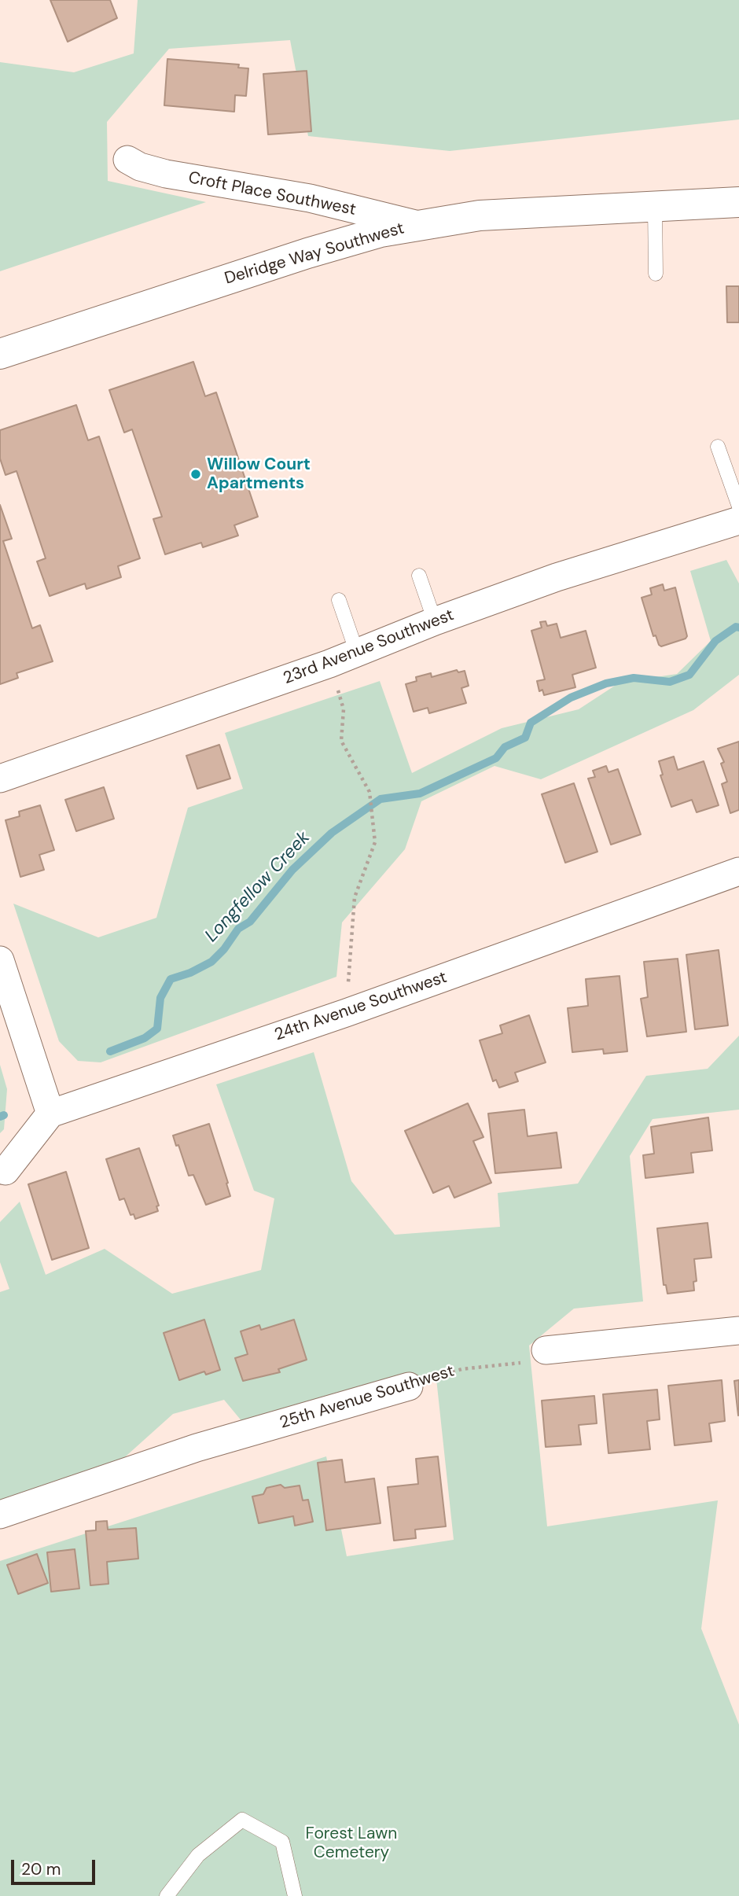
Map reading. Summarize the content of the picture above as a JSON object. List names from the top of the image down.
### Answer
{
  "streets": {
    "main road": ["Delridge Way Southwest"],
    "street": [
      "Croft Place Southwest",
      "23rd Avenue Southwest",
      "24th Avenue Southwest",
      "25th Avenue Southwest"
    ]
  },
  "crossings": [
    ["Croft Place Southwest", "Delridge Way Southwest"]
  ],
  "water": ["Longfellow Creek"],
  "parks": ["Forest Lawn Cemetery"],
  "places": ["Willow Court Apartments"],
  "scale_bar": "20 m"
}
